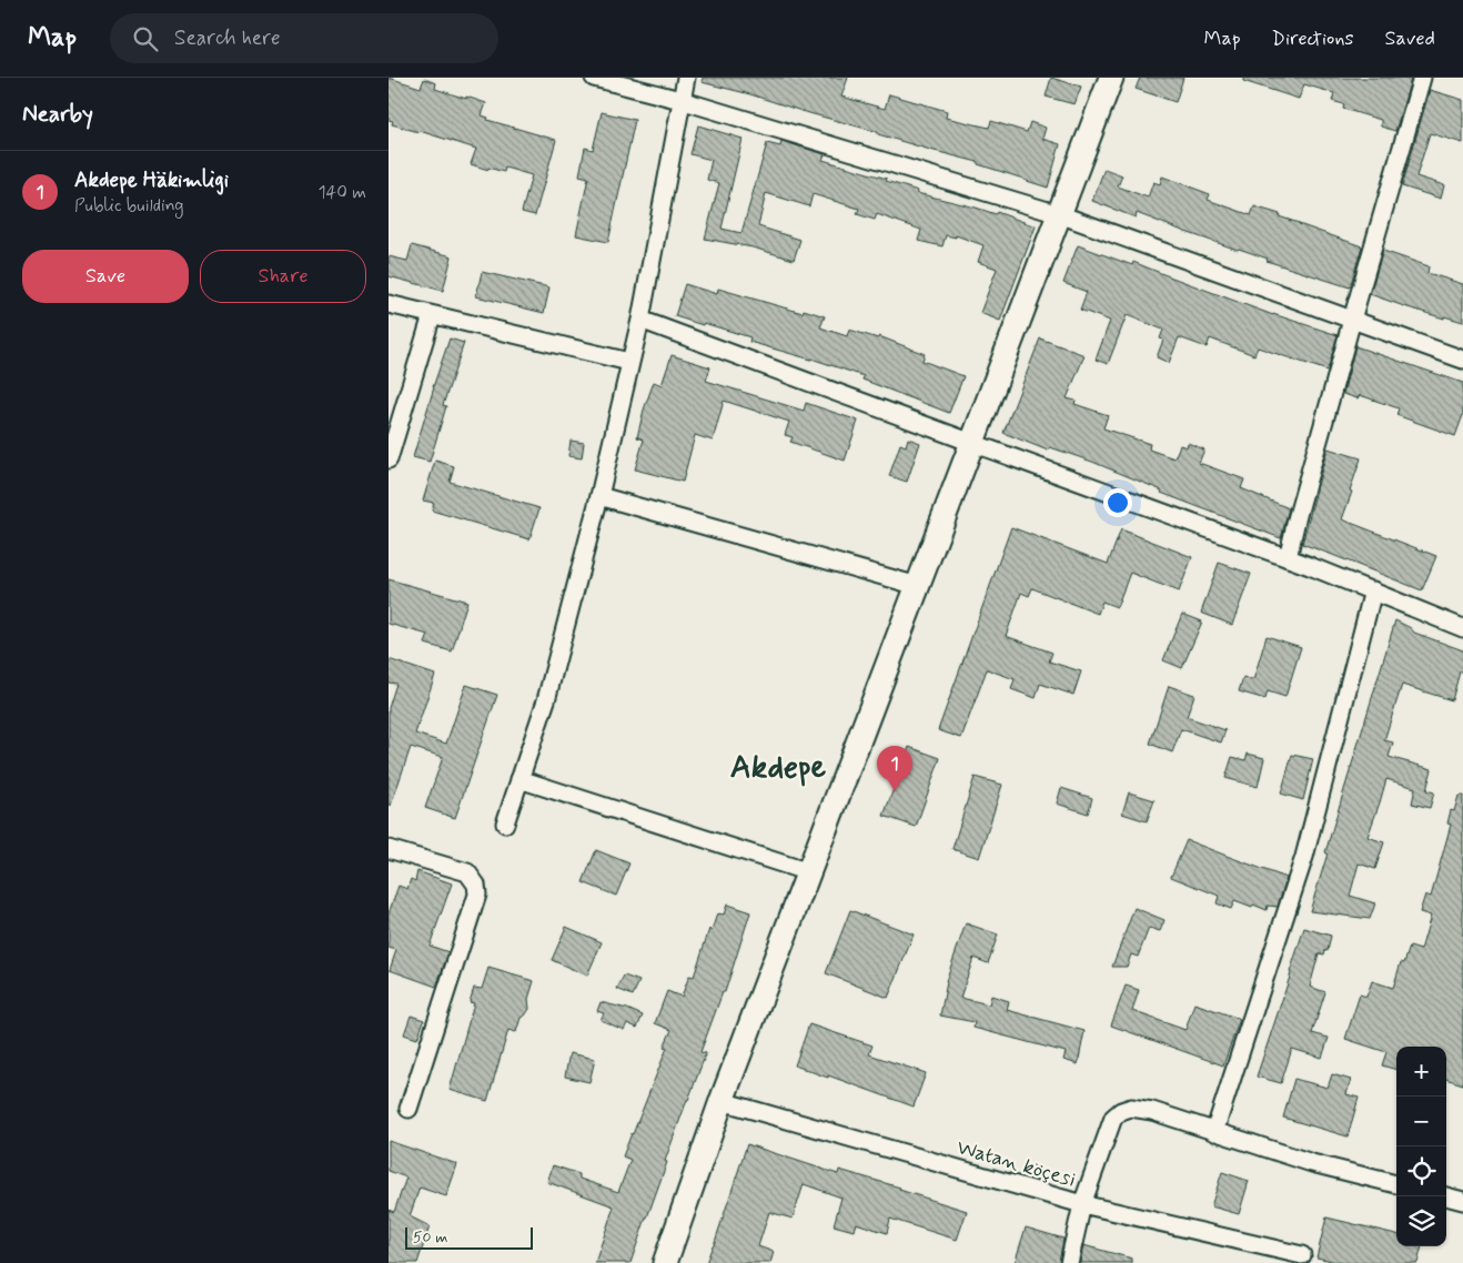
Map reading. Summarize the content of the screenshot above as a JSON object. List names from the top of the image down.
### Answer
{
  "streets": {
    "street": ["Watan köçesi"]
  },
  "districts": ["Akdepe"],
  "scale_bar": "50 m",
  "page": {
    "header": "Map",
    "search": "Search here",
    "nav": ["Map", "Directions", "Saved"],
    "heading": "Nearby",
    "list": [
      {
        "mark": "1",
        "name": "Akdepe Häkimligi",
        "note": "Public building",
        "value": "140 m"
      }
    ],
    "buttons": ["Save", "Share"],
    "pins": "1",
    "map_buttons": ["+", "−"],
    "scale": "50 m"
  }
}
